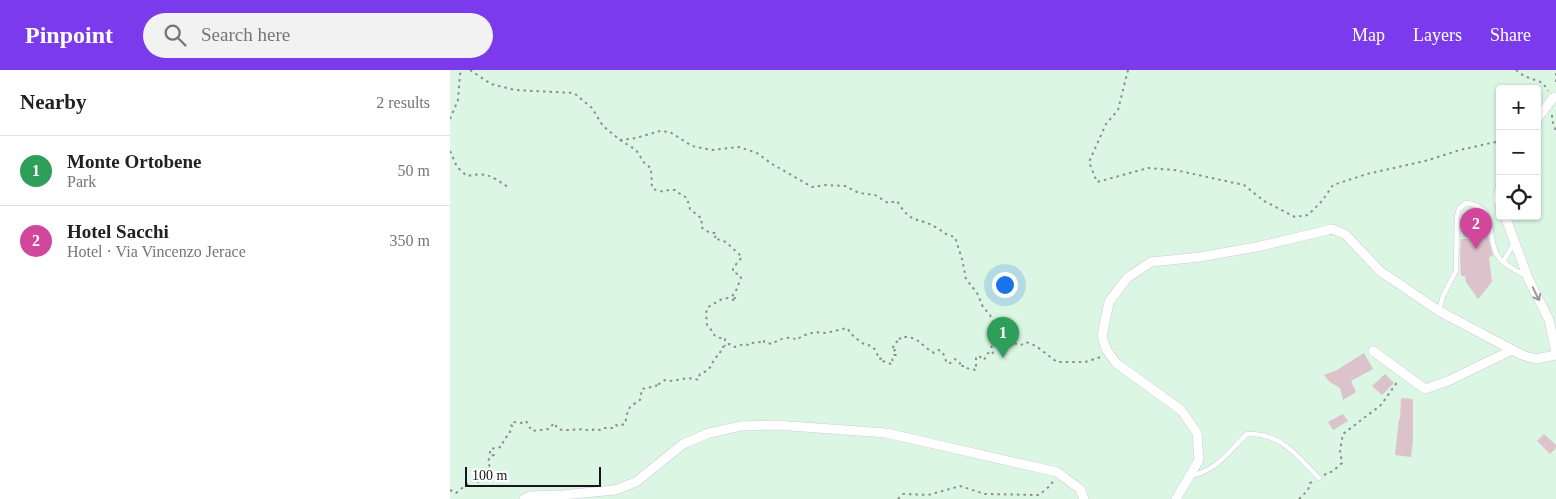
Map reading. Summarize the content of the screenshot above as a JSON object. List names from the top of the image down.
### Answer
{
  "scale_bar": "100 m",
  "page": {
    "header": "Pinpoint",
    "search": "Search here",
    "nav": ["Map", "Layers", "Share"],
    "heading": ["Nearby", "2 results"],
    "map_buttons": ["+", "−"],
    "list": [
      {
        "mark": "1",
        "name": "Monte Ortobene",
        "note": "Park",
        "value": "50 m"
      },
      {
        "mark": "2",
        "name": "Hotel Sacchi",
        "note": "Hotel · Via Vincenzo Jerace",
        "value": "350 m"
      }
    ],
    "pins": ["2", "1"],
    "scale": "100 m"
  }
}
